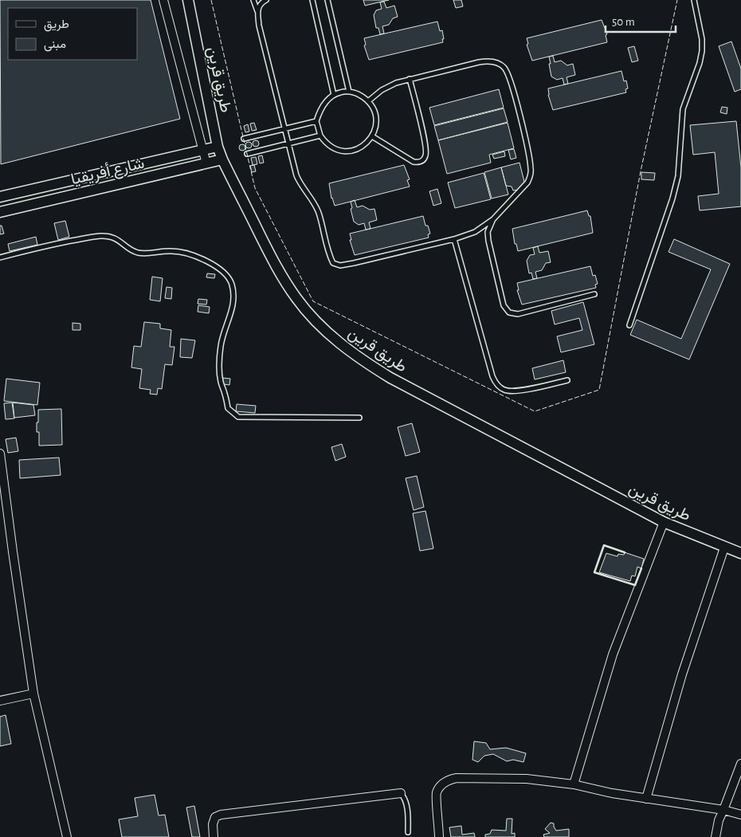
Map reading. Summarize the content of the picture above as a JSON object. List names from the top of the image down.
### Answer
{
  "streets": {
    "street": ["طريق قرين", "شارع أفريقيا"]
  },
  "crossings": [
    ["طريق قرين", "شارع أفريقيا"]
  ],
  "legend": ["طريق", "مبنى"],
  "scale_bar": "50 m"
}
